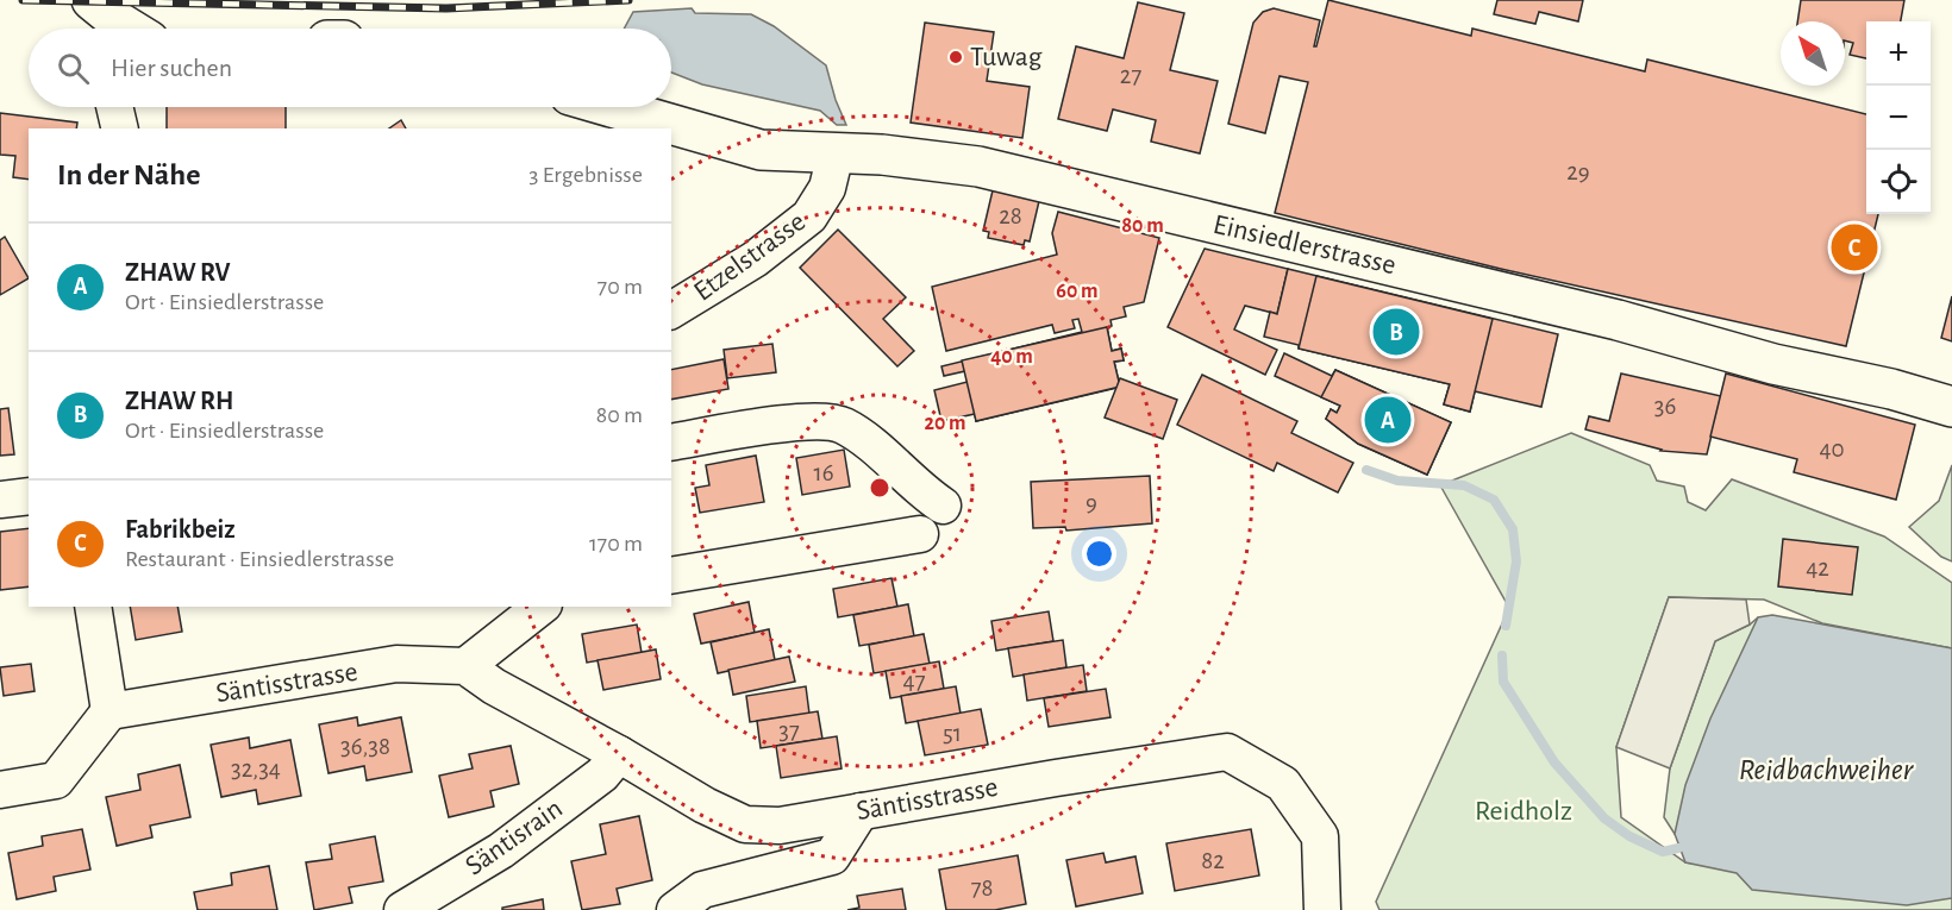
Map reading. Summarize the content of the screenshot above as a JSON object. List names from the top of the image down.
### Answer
{
  "streets": {
    "main road": ["Einsiedlerstrasse"],
    "street": ["Etzelstrasse", "Säntisstrasse", "Säntisrain"]
  },
  "crossings": [
    ["Einsiedlerstrasse", "Etzelstrasse"],
    ["Säntisstrasse", "Säntisrain"]
  ],
  "water": ["Reidbachweiher"],
  "parks": ["Reidholz"],
  "places": ["Tuwag"],
  "house_numbers": [
    "27",
    "29",
    "28",
    "36",
    "40",
    "16",
    "9",
    "42",
    "47",
    "37",
    "51",
    "36,38",
    "32,34",
    "82",
    "78"
  ],
  "north": "top left",
  "page": {
    "map_buttons": ["+", "−"],
    "search": "Hier suchen",
    "heading": ["In der Nähe", "3 Ergebnisse"],
    "pins": ["C", "B", "A"],
    "list": [
      {
        "mark": "A",
        "name": "ZHAW RV",
        "note": "Ort · Einsiedlerstrasse",
        "value": "70 m"
      },
      {
        "mark": "B",
        "name": "ZHAW RH",
        "note": "Ort · Einsiedlerstrasse",
        "value": "80 m"
      },
      {
        "mark": "C",
        "name": "Fabrikbeiz",
        "note": "Restaurant · Einsiedlerstrasse",
        "value": "170 m"
      }
    ]
  },
  "rings": [
    "80 m",
    "60 m",
    "40 m",
    "20 m"
  ]
}
